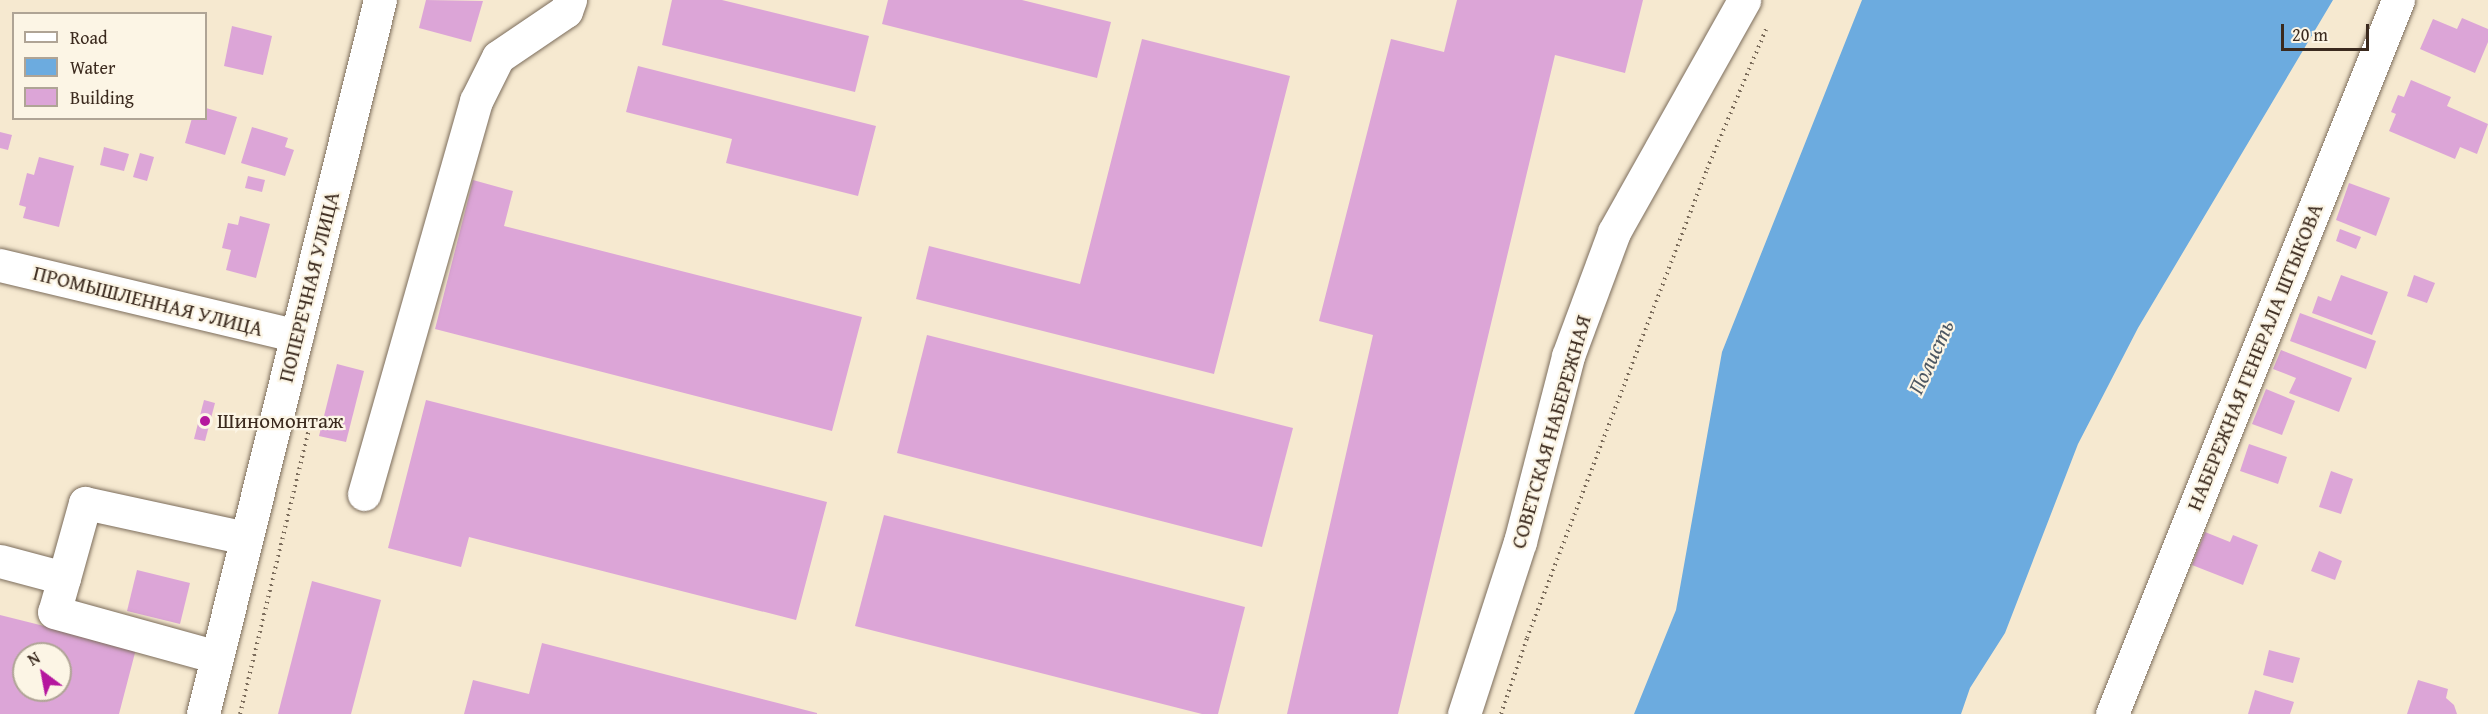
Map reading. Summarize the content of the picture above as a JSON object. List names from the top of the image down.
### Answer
{
  "streets": {
    "street": [
      "ПОПЕРЕЧНАЯ УЛИЦА",
      "ПРОМЫШЛЕННАЯ УЛИЦА",
      "НАБЕРЕЖНАЯ ГЕНЕРАЛА ШТЫКОВА",
      "СОВЕТСКАЯ НАБЕРЕЖНАЯ"
    ]
  },
  "crossings": [
    ["ПОПЕРЕЧНАЯ УЛИЦА", "ПРОМЫШЛЕННАЯ УЛИЦА"]
  ],
  "water": ["Полисть"],
  "places": ["Шиномонтаж"],
  "legend": ["Road", "Water", "Building"],
  "scale_bar": "20 m",
  "north": "top left"
}
